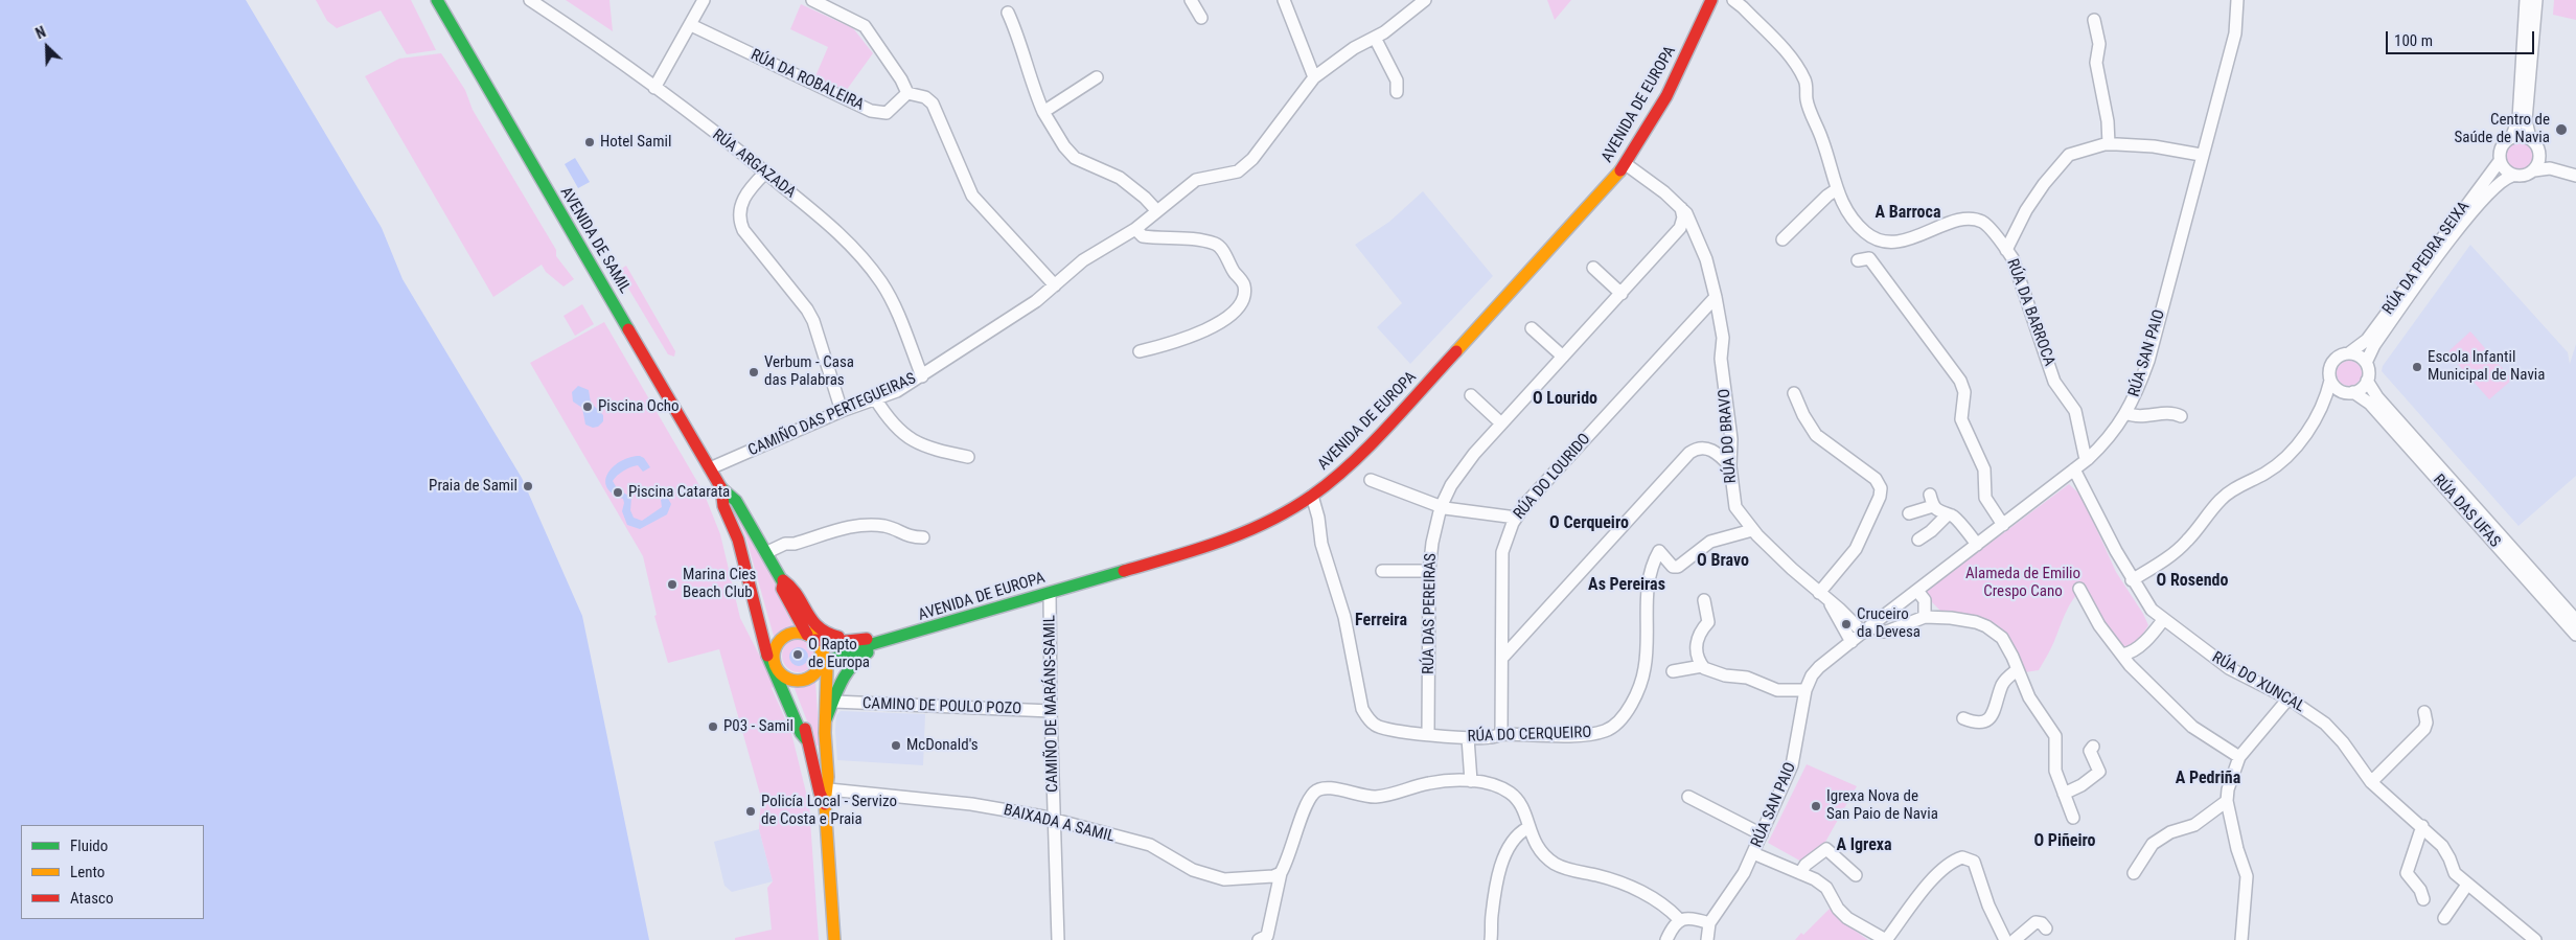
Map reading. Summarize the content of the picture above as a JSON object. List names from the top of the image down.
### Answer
{
  "streets": {
    "main road": ["AVENIDA DE EUROPA", "AVENIDA DE SAMIL"],
    "street": [
      "RÚA DA ROBALEIRA",
      "RÚA ARGAZADA",
      "RÚA DA PEDRA SEIXA",
      "RÚA DA BARROCA",
      "RÚA SAN PAIO",
      "CAMIÑO DAS PERTEGUEIRAS",
      "RÚA DO BRAVO",
      "RÚA DO LOURIDO",
      "RÚA DAS UFAS",
      "RÚA DAS PEREIRAS",
      "RÚA DO XUNCAL",
      "CAMIÑO DE MARÁNS-SAMIL",
      "CAMINO DE POULO POZO",
      "RÚA DO CERQUEIRO",
      "BAIXADA A SAMIL"
    ]
  },
  "crossings": [
    ["AVENIDA DE EUROPA", "AVENIDA DE SAMIL"],
    ["AVENIDA DE EUROPA", "RÚA DO BRAVO"],
    ["AVENIDA DE EUROPA", "CAMIÑO DE MARÁNS-SAMIL"],
    ["RÚA ARGAZADA", "CAMIÑO DAS PERTEGUEIRAS"],
    ["AVENIDA DE SAMIL", "CAMIÑO DAS PERTEGUEIRAS"],
    ["AVENIDA DE SAMIL", "BAIXADA A SAMIL"],
    ["RÚA DA PEDRA SEIXA", "RÚA DAS UFAS"],
    ["RÚA DA PEDRA SEIXA", "RÚA DO XUNCAL"],
    ["RÚA DA BARROCA", "RÚA SAN PAIO"],
    ["RÚA SAN PAIO", "RÚA DO BRAVO"],
    ["RÚA SAN PAIO", "RÚA DO XUNCAL"],
    ["RÚA DO BRAVO", "RÚA DO LOURIDO"],
    ["RÚA DO BRAVO", "RÚA DO CERQUEIRO"],
    ["RÚA DO LOURIDO", "RÚA DO CERQUEIRO"],
    ["RÚA DAS PEREIRAS", "RÚA DO CERQUEIRO"],
    ["CAMIÑO DE MARÁNS-SAMIL", "CAMINO DE POULO POZO"],
    ["CAMIÑO DE MARÁNS-SAMIL", "BAIXADA A SAMIL"]
  ],
  "districts": [
    "A Barroca",
    "O Lourido",
    "O Cerqueiro",
    "O Bravo",
    "O Rosendo",
    "As Pereiras",
    "Ferreira",
    "A Pedriña",
    "O Piñeiro",
    "A Igrexa"
  ],
  "parks": ["Alameda de Emilio Crespo Cano"],
  "places": [
    "Centro de Saúde de Navia",
    "Hotel Samil",
    "Escola Infantil Municipal de Navia",
    "Verbum - Casa das Palabras",
    "Piscina Ocho",
    "Praia de Samil",
    "Piscina Catarata",
    "Marina Cies Beach Club",
    "Cruceiro da Devesa",
    "O Rapto de Europa",
    "P03 - Samil",
    "McDonald's",
    "Igrexa Nova de San Paio de Navia",
    "Policía Local - Servizo de Costa e Praia"
  ],
  "legend": ["Fluido", "Lento", "Atasco"],
  "scale_bar": "100 m",
  "north": "top left"
}
